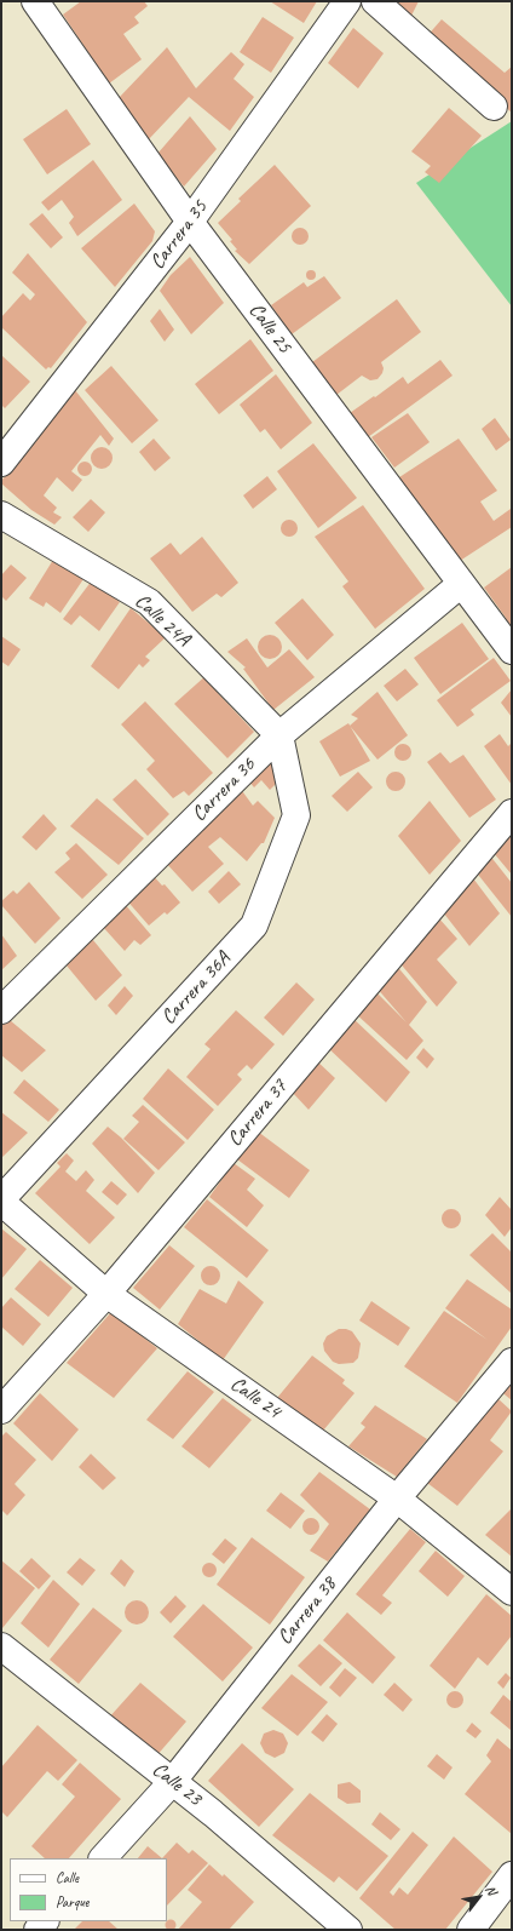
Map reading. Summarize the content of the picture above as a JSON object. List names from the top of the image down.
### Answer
{
  "streets": {
    "street": [
      "Carrera 35",
      "Calle 25",
      "Calle 24A",
      "Carrera 36",
      "Carrera 36A",
      "Carrera 37",
      "Calle 24",
      "Carrera 38",
      "Calle 23"
    ]
  },
  "crossings": [
    ["Carrera 35", "Calle 25"],
    ["Calle 25", "Carrera 36"],
    ["Calle 24A", "Carrera 36"],
    ["Calle 24A", "Carrera 36A"],
    ["Carrera 36", "Carrera 36A"],
    ["Carrera 36A", "Calle 24"],
    ["Carrera 37", "Calle 24"],
    ["Calle 24", "Carrera 38"],
    ["Carrera 38", "Calle 23"]
  ],
  "legend": ["Calle", "Parque"],
  "north": "top right"
}
